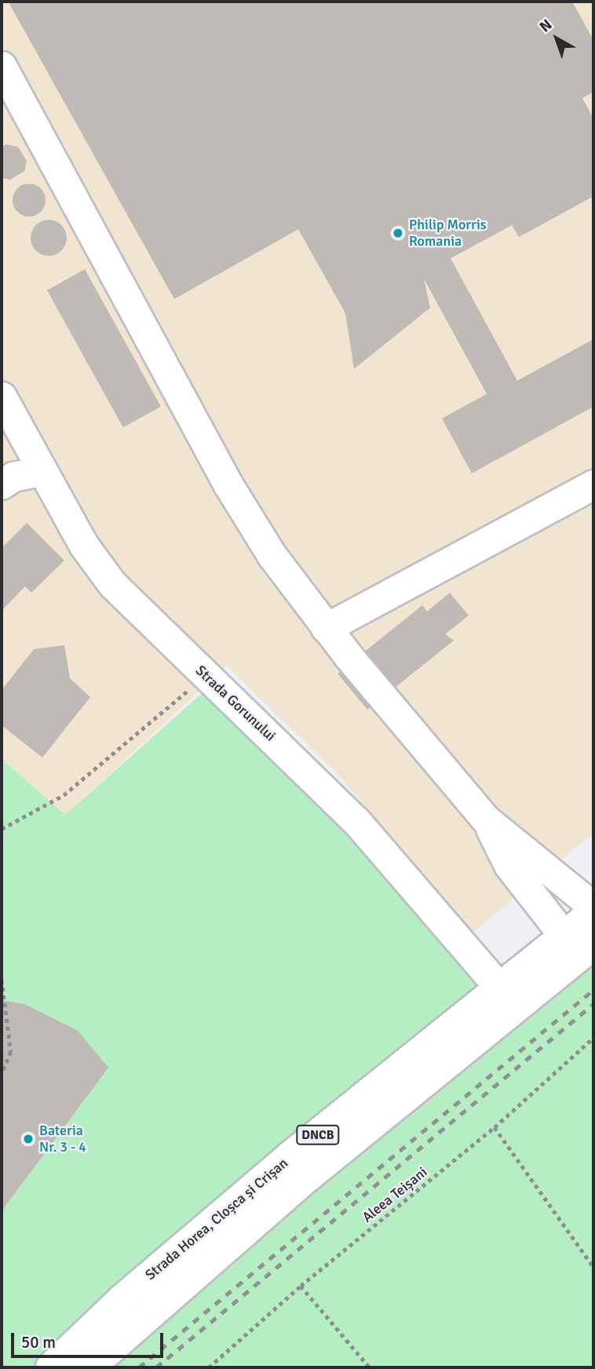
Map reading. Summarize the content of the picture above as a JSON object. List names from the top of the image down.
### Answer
{
  "streets": {
    "main road": ["DNCB", "Strada Horea, Cloșca și Crișan"],
    "street": ["Strada Gorunului"],
    "path": ["Aleea Teișani"]
  },
  "crossings": [
    ["Strada Gorunului", "Strada Horea, Cloșca și Crișan"]
  ],
  "places": ["Philip Morris Romania", "Bateria Nr. 3 - 4"],
  "scale_bar": "50 m",
  "north": "top left"
}
